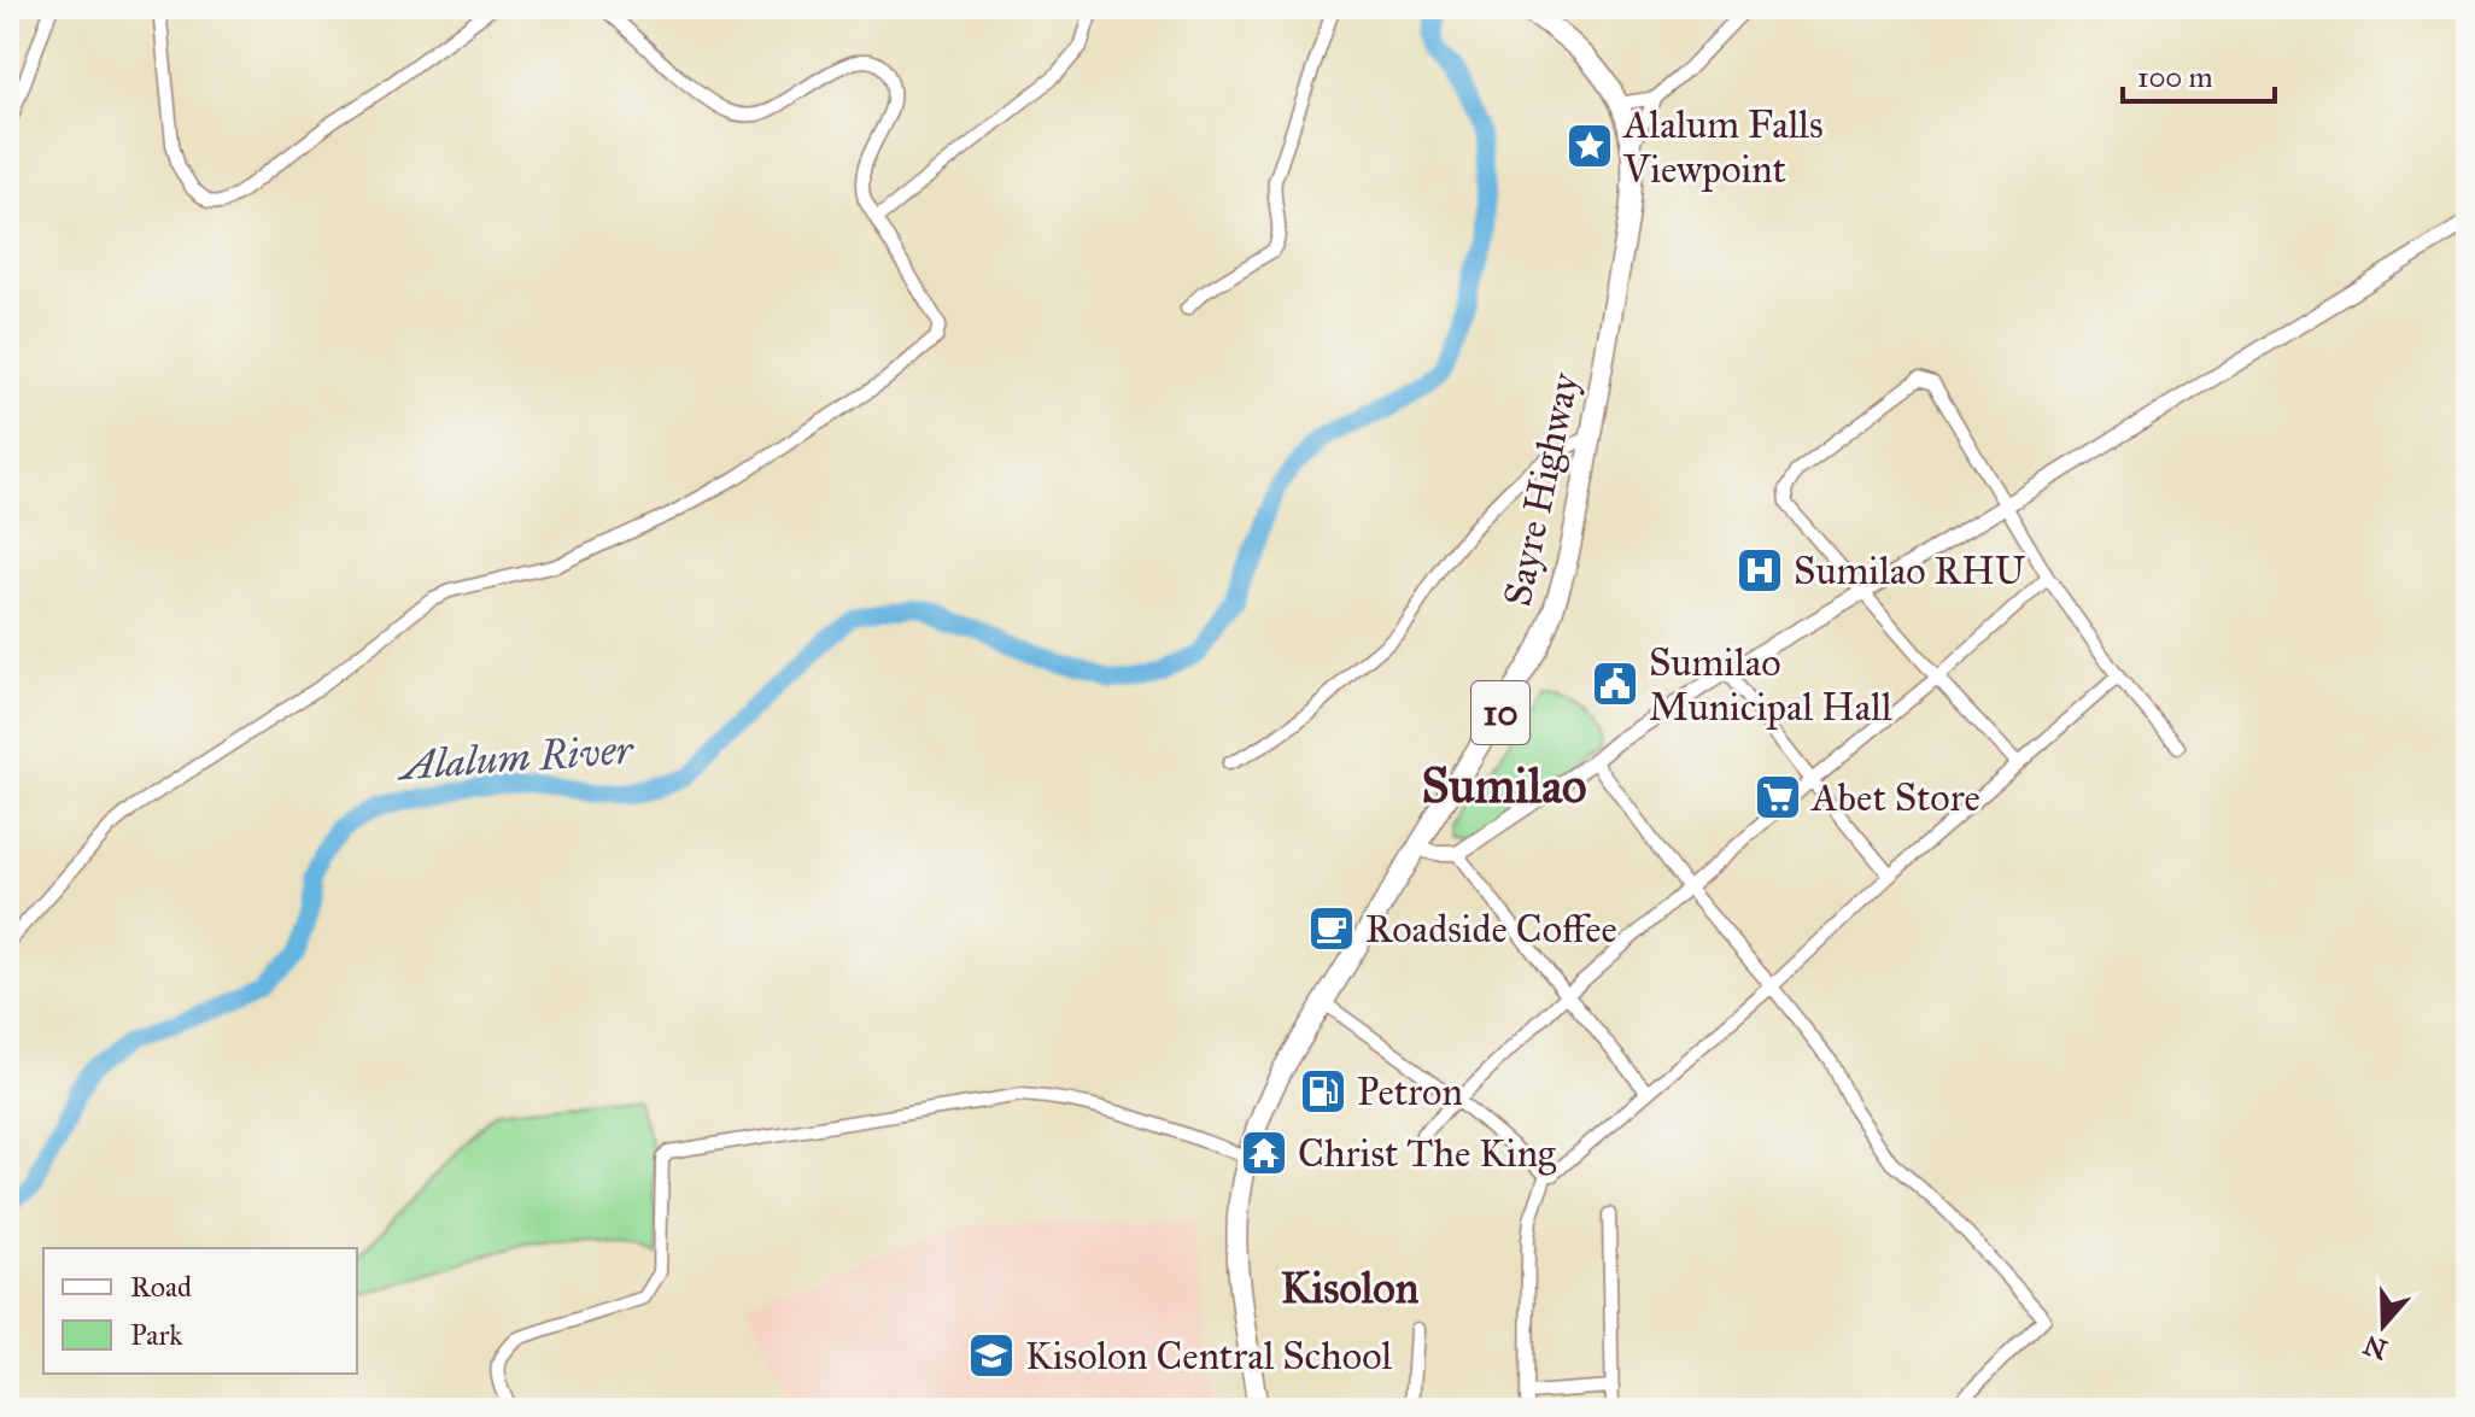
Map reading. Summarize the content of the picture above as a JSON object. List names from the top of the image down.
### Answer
{
  "streets": {
    "highway": ["Sayre Highway", "10"]
  },
  "districts": ["Sumilao", "Kisolon"],
  "water": ["Alalum River"],
  "places": {
    "place": ["Alalum Falls Viewpoint"],
    "hospital": ["Sumilao RHU"],
    "public building": ["Sumilao Municipal Hall"],
    "supermarket": ["Abet Store"],
    "cafe": ["Roadside Coffee"],
    "fuel station": ["Petron"],
    "temple": ["Christ The King"],
    "school or university": ["Kisolon Central School"]
  },
  "legend": ["Road", "Park"],
  "scale_bar": "100 m",
  "north": "bottom"
}
